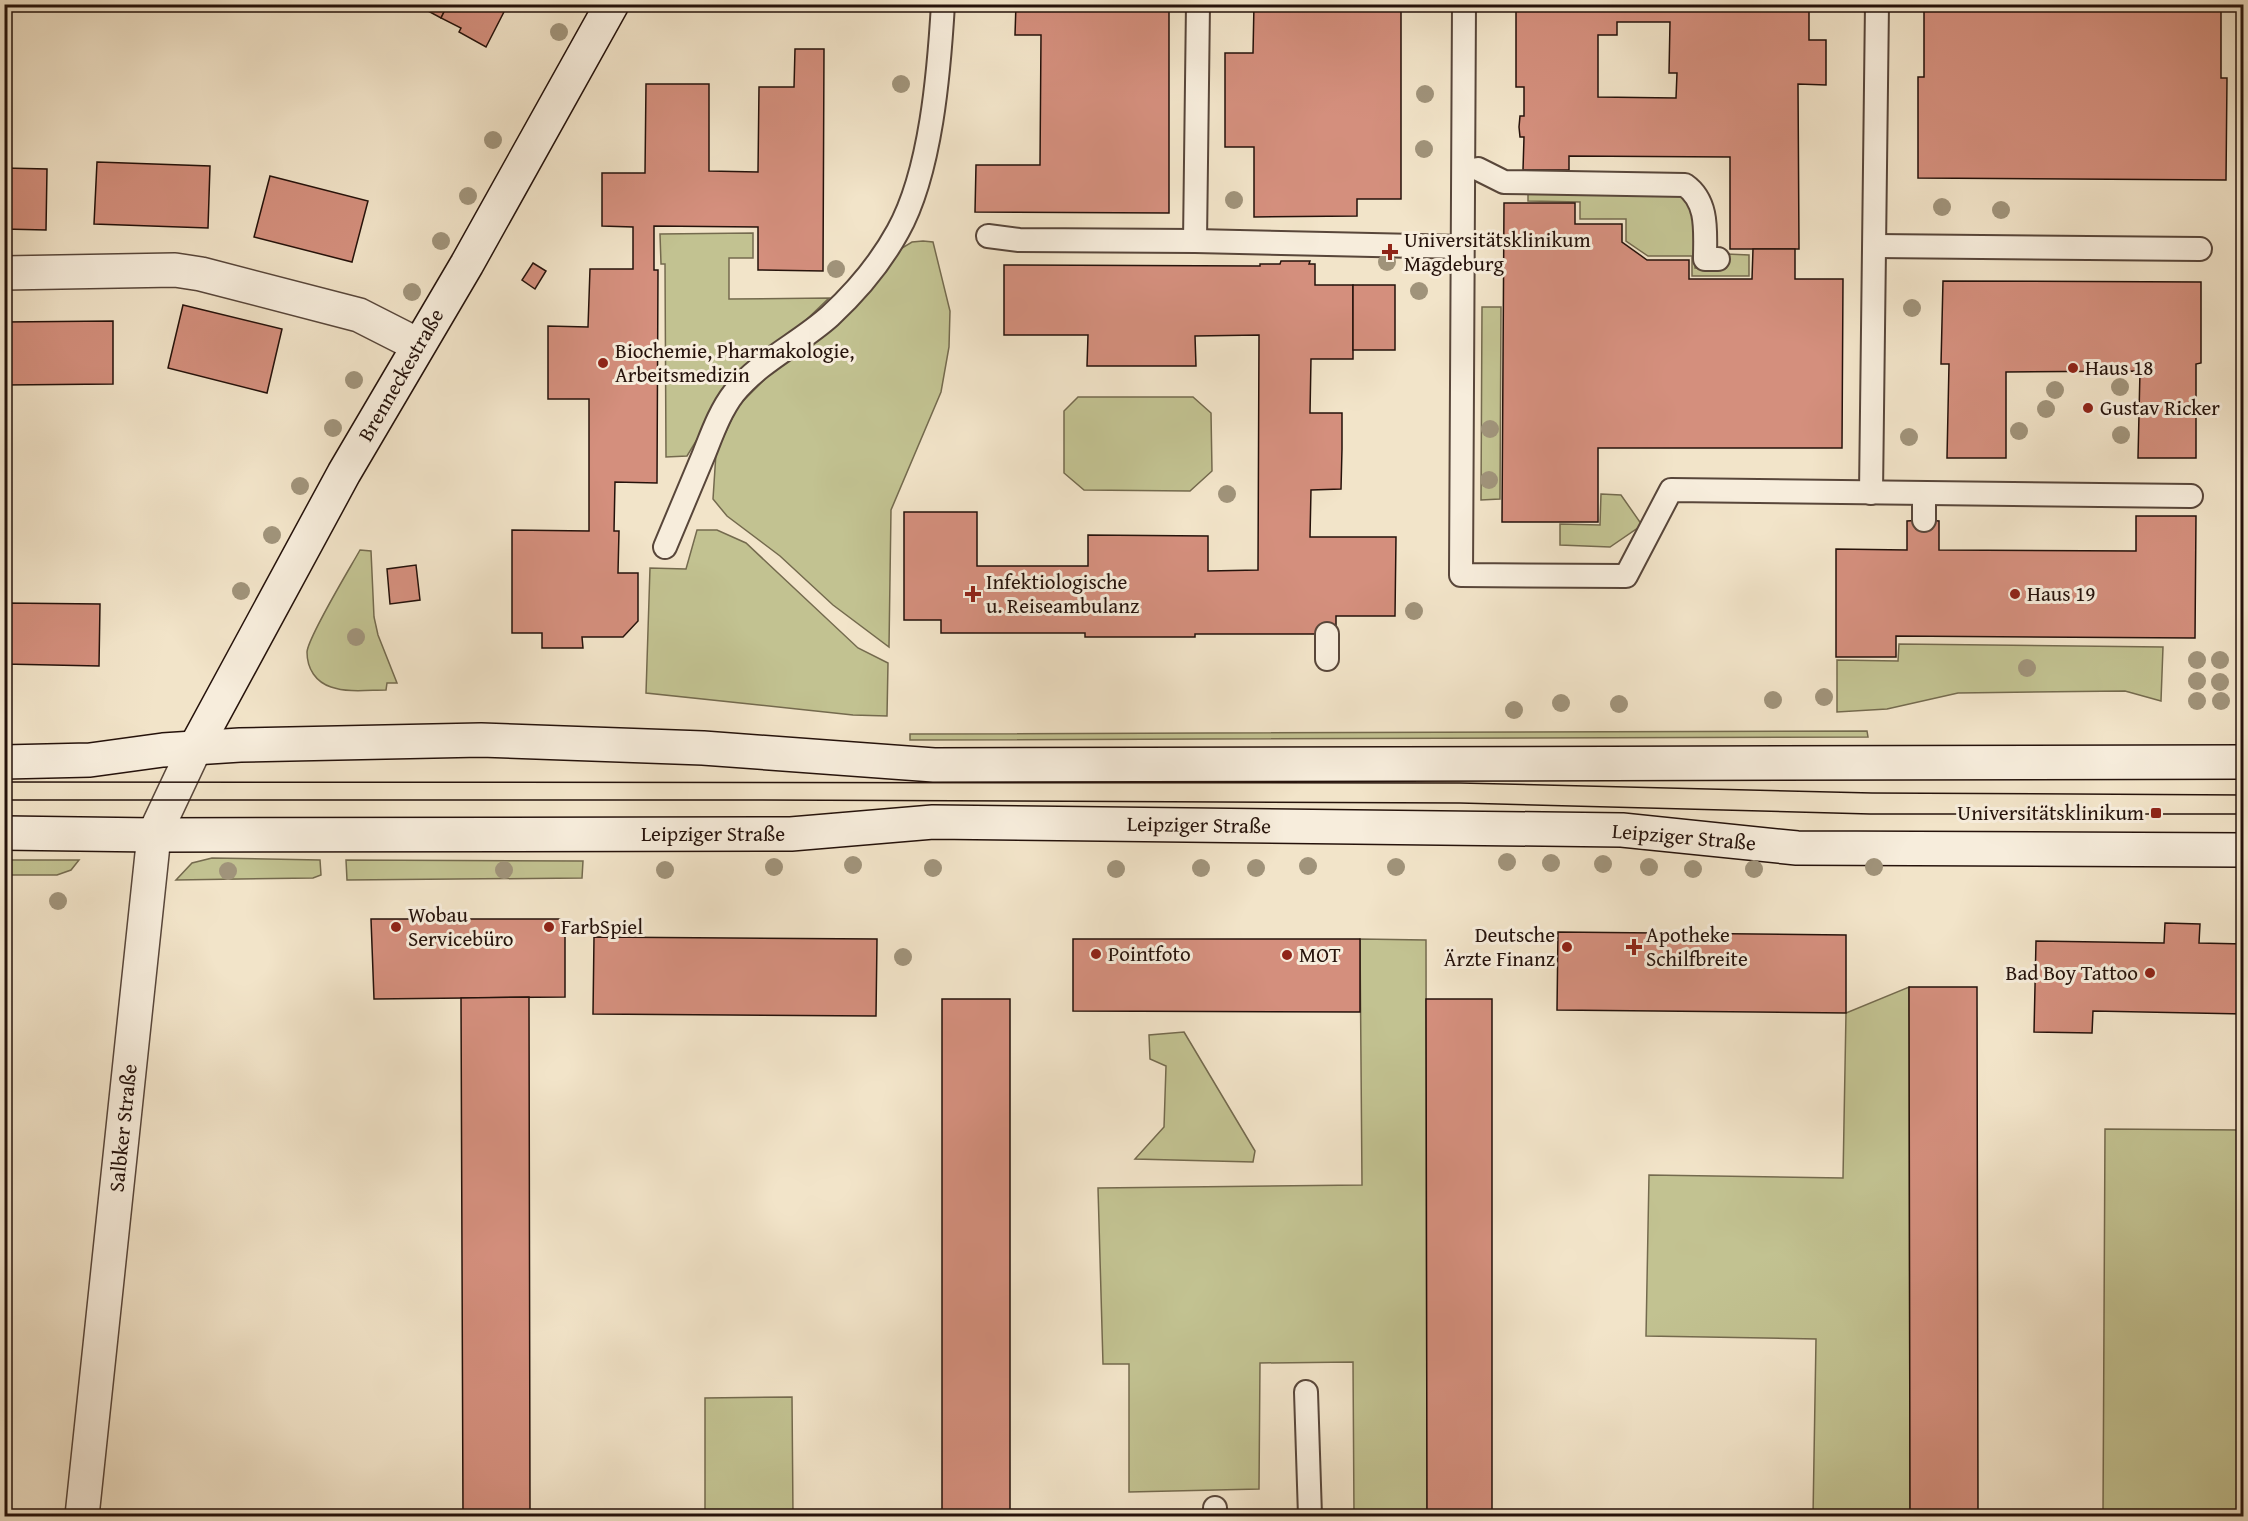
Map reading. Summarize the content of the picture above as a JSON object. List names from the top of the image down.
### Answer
{
  "streets": {
    "main road": ["Brenneckestraße", "Leipziger Straße", "Salbker Straße"]
  },
  "crossings": [
    ["Brenneckestraße", "Salbker Straße"],
    ["Leipziger Straße", "Salbker Straße"]
  ],
  "places": {
    "health": ["Universitätsklinikum Magdeburg", "Infektiologische u. Reiseambulanz", "Apotheke Schilfbreite"],
    "other": [
      "Biochemie, Pharmakologie, Arbeitsmedizin",
      "Haus 18",
      "Gustav Ricker",
      "Haus 19",
      "Wobau Servicebüro",
      "FarbSpiel",
      "Deutsche Ärzte Finanz",
      "Pointfoto",
      "MOT",
      "Bad Boy Tattoo"
    ],
    "transit": ["Universitätsklinikum"]
  }
}
